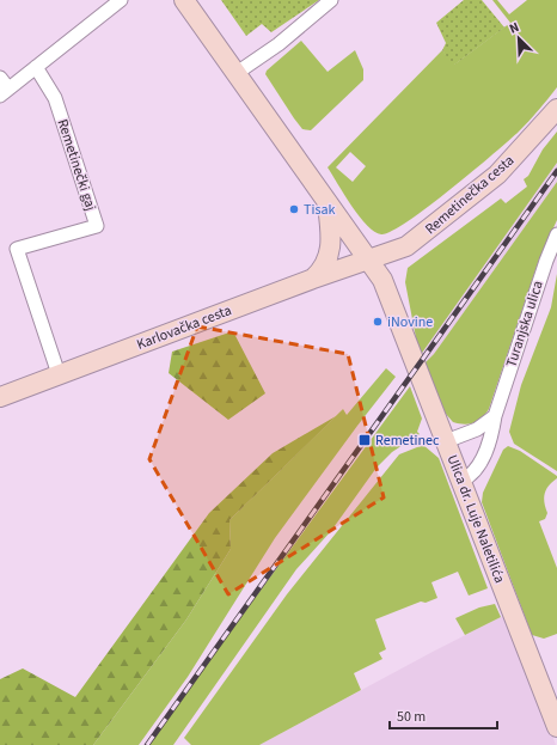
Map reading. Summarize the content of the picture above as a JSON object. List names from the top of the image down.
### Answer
{
  "streets": {
    "main road": ["Remetinečka cesta", "Karlovačka cesta", "Ulica dr. Luje Naletilića"],
    "street": ["Remetinečki gaj", "Turanjska ulica"]
  },
  "crossings": [
    ["Remetinečki gaj", "Karlovačka cesta"],
    ["Remetinečka cesta", "Karlovačka cesta"],
    ["Remetinečka cesta", "Ulica dr. Luje Naletilića"],
    ["Turanjska ulica", "Ulica dr. Luje Naletilića"],
    ["Karlovačka cesta", "Ulica dr. Luje Naletilića"]
  ],
  "places": {
    "other": ["Tisak", "iNovine"],
    "transit": ["Remetinec"]
  },
  "scale_bar": "50 m",
  "north": "top left"
}
